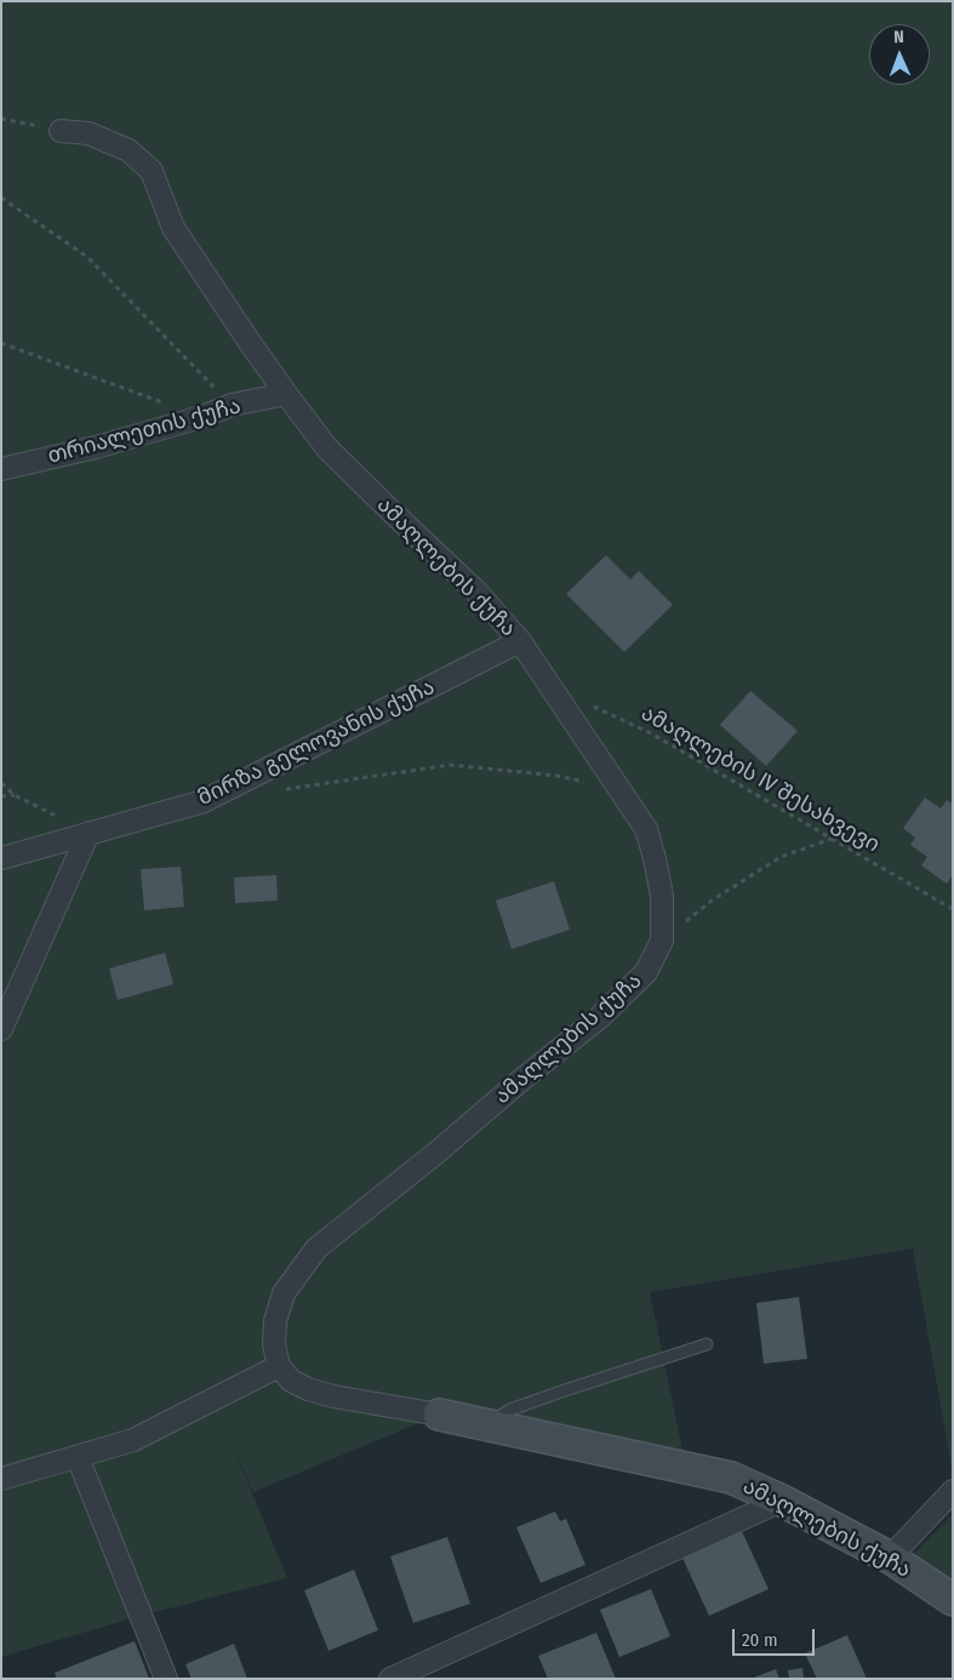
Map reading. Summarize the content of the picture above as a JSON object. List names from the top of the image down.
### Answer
{
  "streets": {
    "street": ["თრიალეთის ქუჩა", "ამაღლების ქუჩა", "მირზა გელოვანის ქუჩა"],
    "path": ["ამაღლების IV შესახვევი"]
  },
  "crossings": [
    ["თრიალეთის ქუჩა", "ამაღლების ქუჩა"],
    ["ამაღლების ქუჩა", "მირზა გელოვანის ქუჩა"]
  ],
  "scale_bar": "20 m",
  "north": "top"
}
